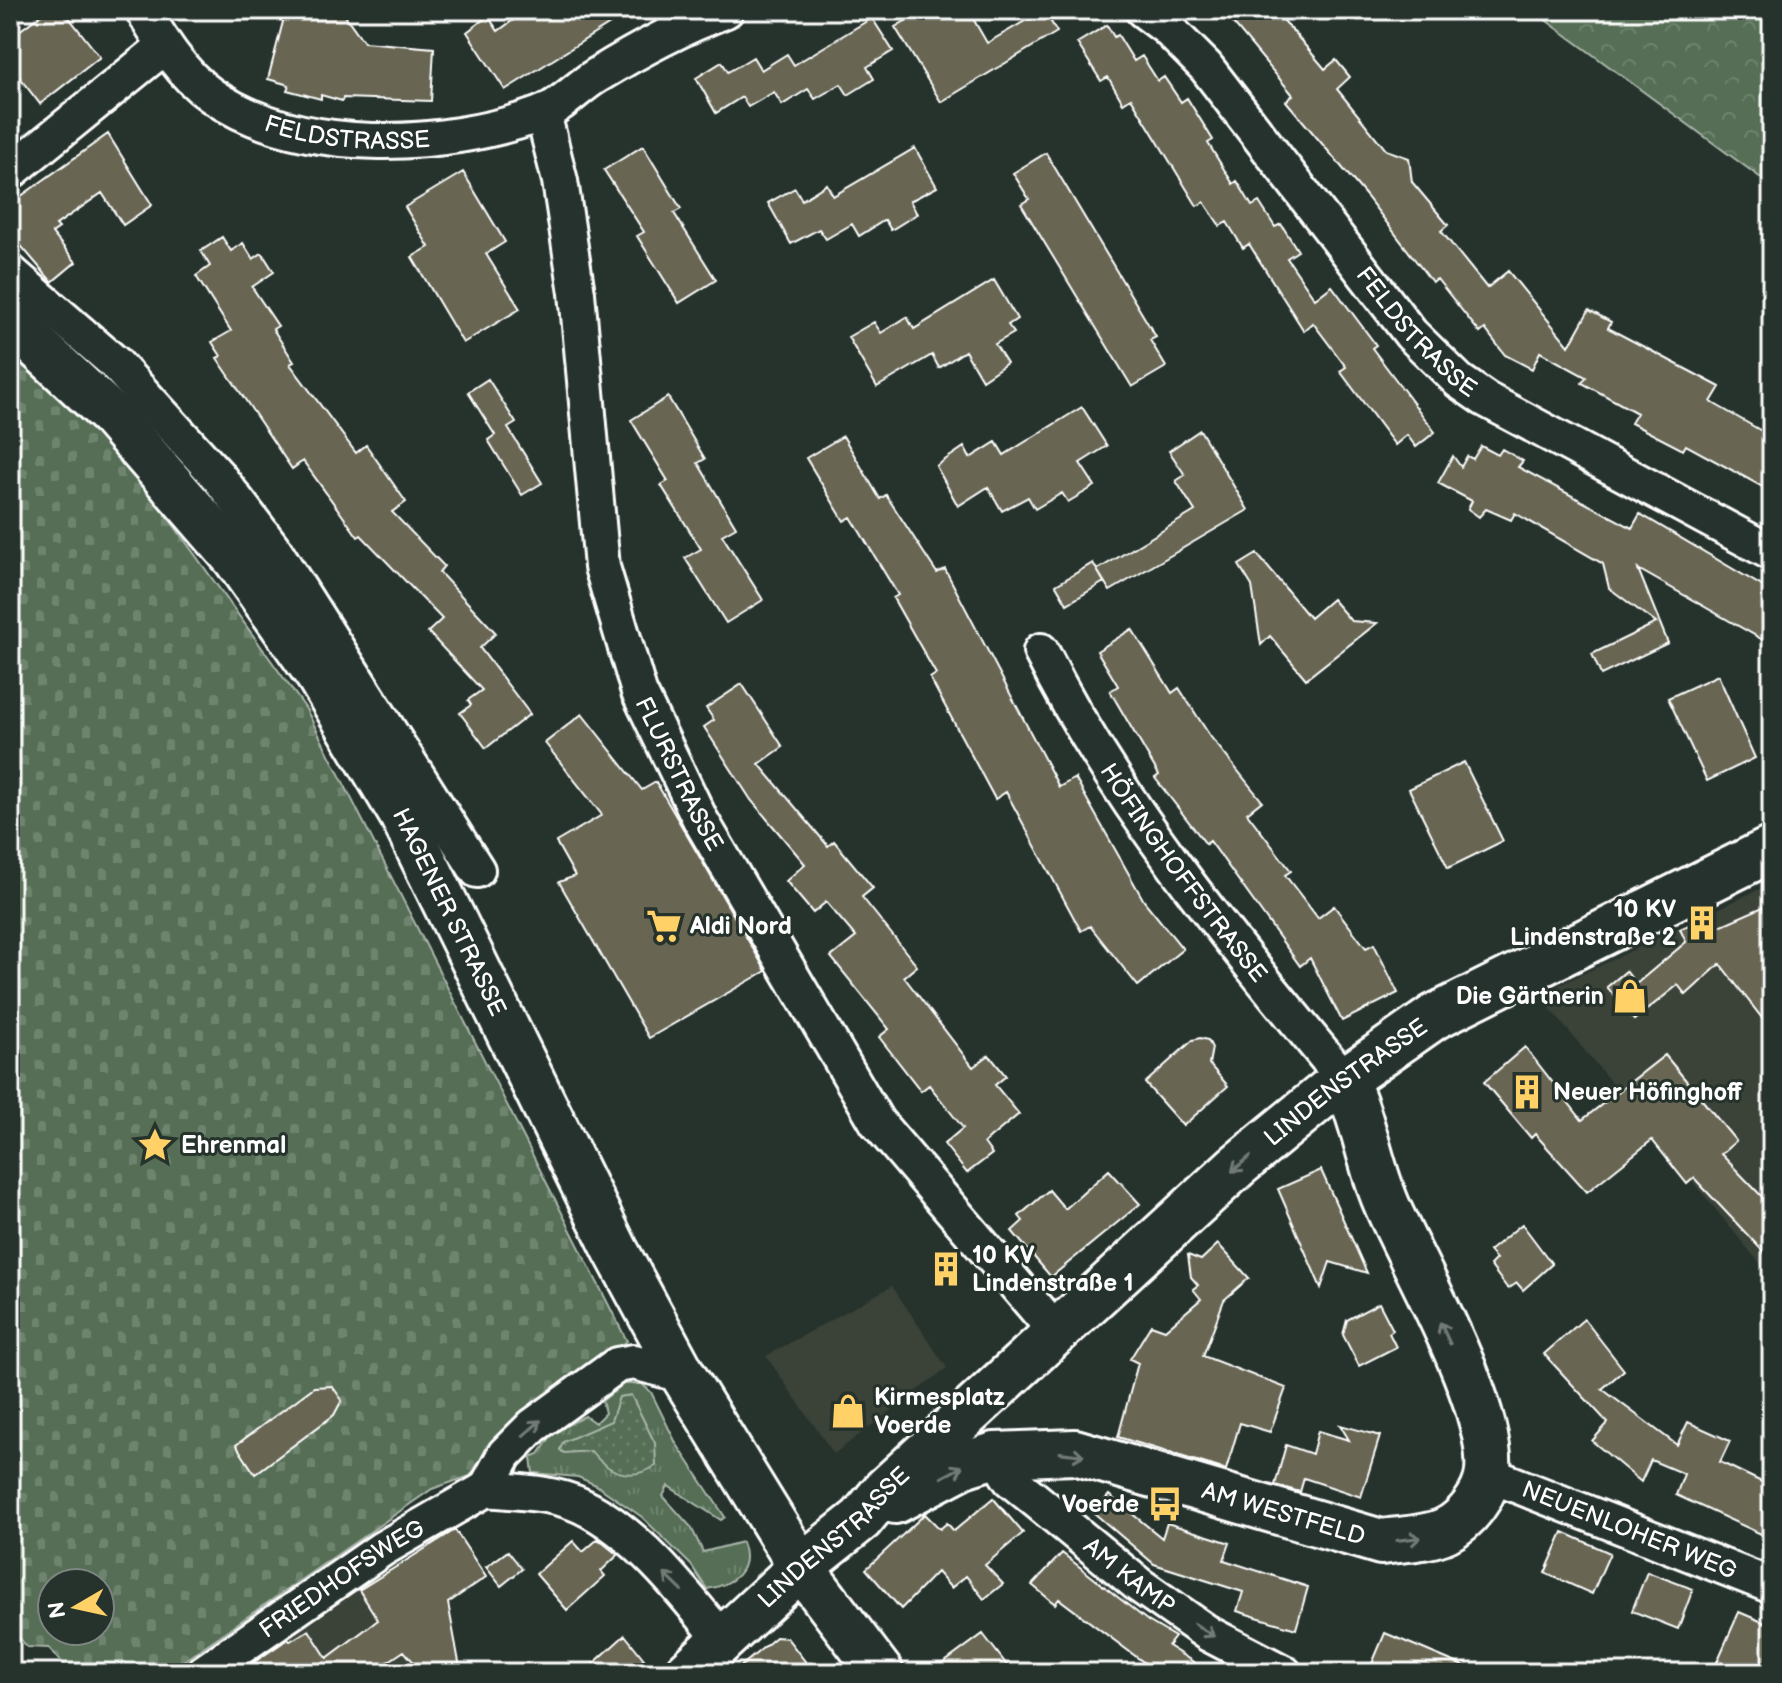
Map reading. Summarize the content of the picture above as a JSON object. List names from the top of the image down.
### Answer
{
  "streets": {
    "main road": ["HAGENER STRASSE", "LINDENSTRASSE", "AM WESTFELD"],
    "street": [
      "FELDSTRASSE",
      "FLURSTRASSE",
      "HÖFINGHOFFSTRASSE",
      "NEUENLOHER WEG",
      "AM KAMP",
      "FRIEDHOFSWEG"
    ]
  },
  "crossings": [
    ["FELDSTRASSE", "FLURSTRASSE"],
    ["FLURSTRASSE", "LINDENSTRASSE"],
    ["HÖFINGHOFFSTRASSE", "LINDENSTRASSE"],
    ["HAGENER STRASSE", "LINDENSTRASSE"],
    ["LINDENSTRASSE", "AM WESTFELD"],
    ["AM WESTFELD", "NEUENLOHER WEG"],
    ["AM WESTFELD", "AM KAMP"]
  ],
  "one_way": ["AM WESTFELD", "AM KAMP"],
  "places": {
    "building": ["10 KV Lindenstraße 2", "Neuer Höfinghoff", "10 KV Lindenstraße 1"],
    "supermarket": ["Aldi Nord"],
    "shop": ["Die Gärtnerin", "Kirmesplatz Voerde"],
    "place": ["Ehrenmal"],
    "bus stop": ["Voerde"]
  },
  "north": "left"
}
